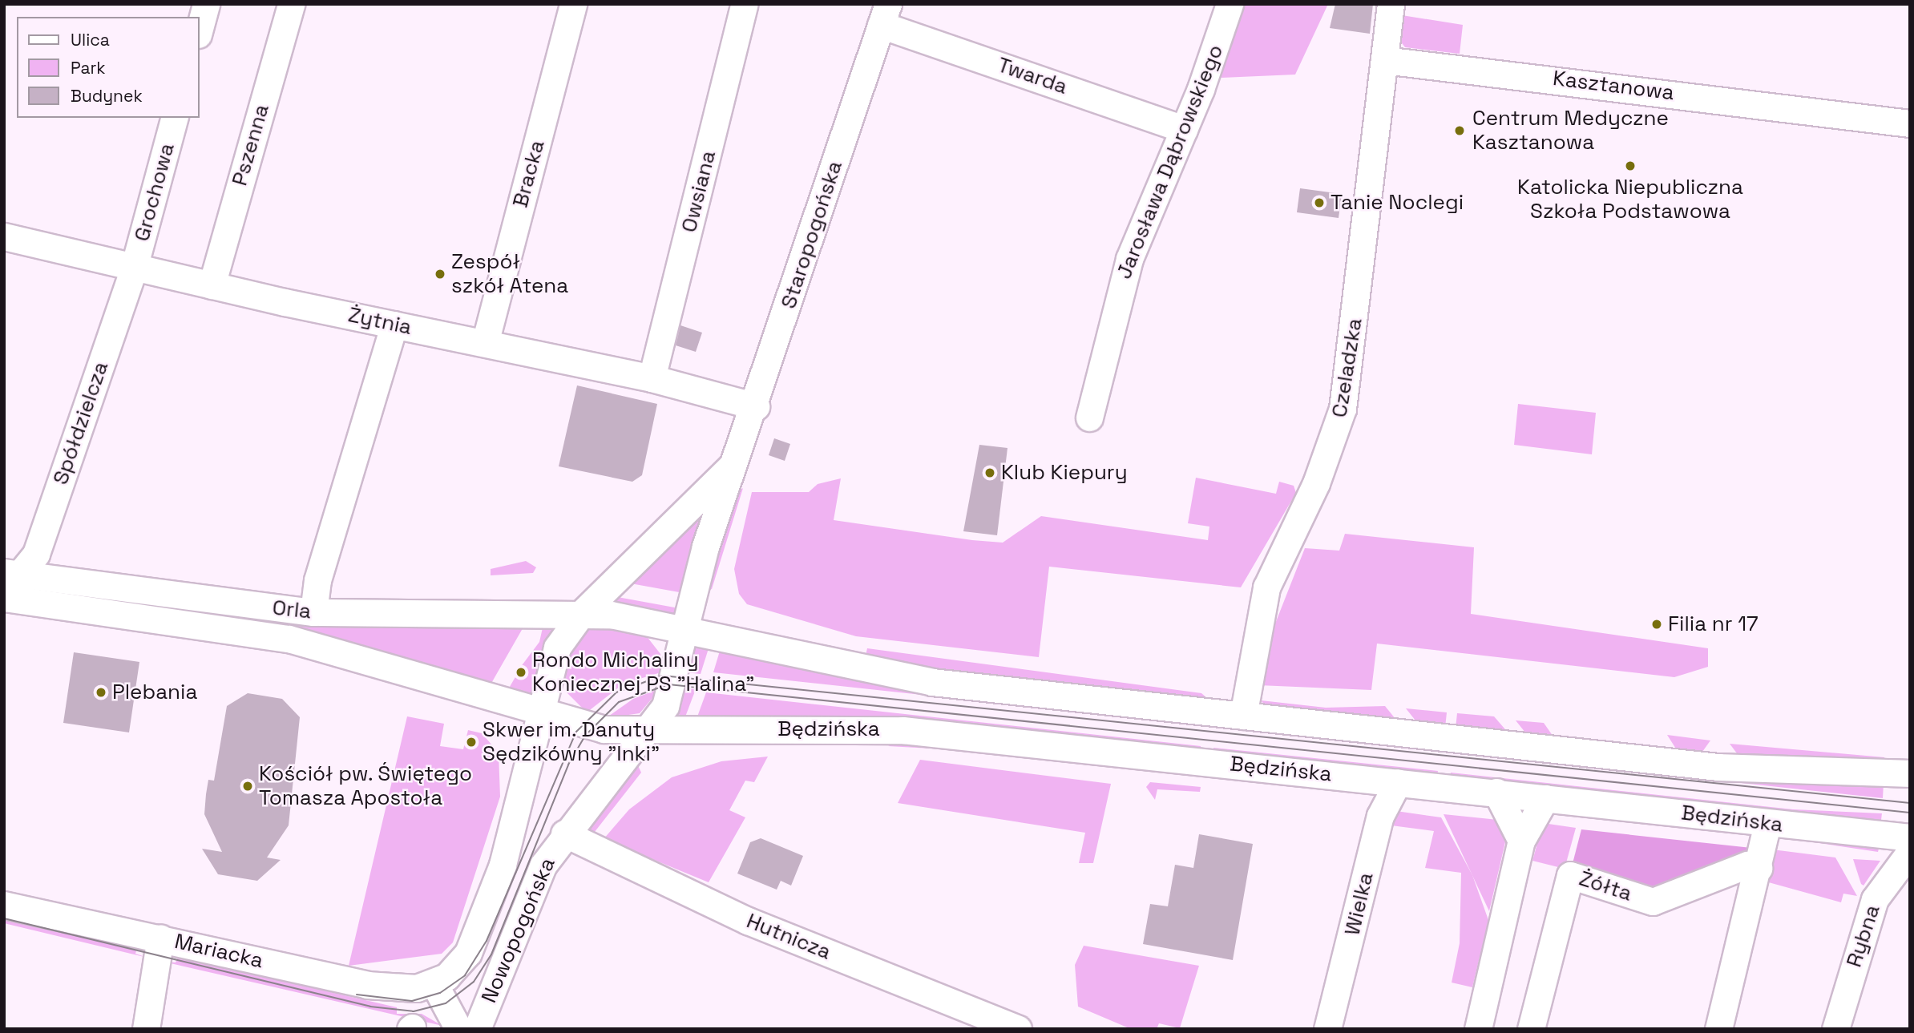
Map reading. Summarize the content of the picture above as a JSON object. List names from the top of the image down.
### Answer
{
  "streets": {
    "street": [
      "Twarda",
      "Kasztanowa",
      "Pszenna",
      "Jarosława Dąbrowskiego",
      "Bracka",
      "Owsiana",
      "Grochowa",
      "Staropogońska",
      "Żytnia",
      "Czeladzka",
      "Spółdzielcza",
      "Orla",
      "Będzińska",
      "Żółta",
      "Wielka",
      "Nowopogońska",
      "Rybna",
      "Hutnicza",
      "Mariacka"
    ]
  },
  "crossings": [
    ["Twarda", "Jarosława Dąbrowskiego"],
    ["Twarda", "Staropogońska"],
    ["Kasztanowa", "Czeladzka"],
    ["Pszenna", "Żytnia"],
    ["Bracka", "Żytnia"],
    ["Owsiana", "Żytnia"],
    ["Grochowa", "Żytnia"],
    ["Grochowa", "Spółdzielcza"],
    ["Staropogońska", "Żytnia"],
    ["Staropogońska", "Orla"],
    ["Staropogońska", "Nowopogońska"],
    ["Żytnia", "Spółdzielcza"],
    ["Spółdzielcza", "Orla"],
    ["Orla", "Będzińska"],
    ["Orla", "Nowopogońska"],
    ["Będzińska", "Wielka"],
    ["Będzińska", "Nowopogońska"],
    ["Nowopogońska", "Hutnicza"],
    ["Nowopogońska", "Mariacka"]
  ],
  "places": [
    "Centrum Medyczne Kasztanowa",
    "Katolicka Niepubliczna Szkoła Podstawowa",
    "Tanie Noclegi",
    "Zespół szkół Atena",
    "Klub Kiepury",
    "Filia nr 17",
    "Rondo Michaliny Koniecznej PS \"Halina\"",
    "Plebania",
    "Skwer im. Danuty Sędzikówny \"Inki\"",
    "Kościół pw. Świętego Tomasza Apostoła"
  ],
  "legend": ["Ulica", "Park", "Budynek"]
}
